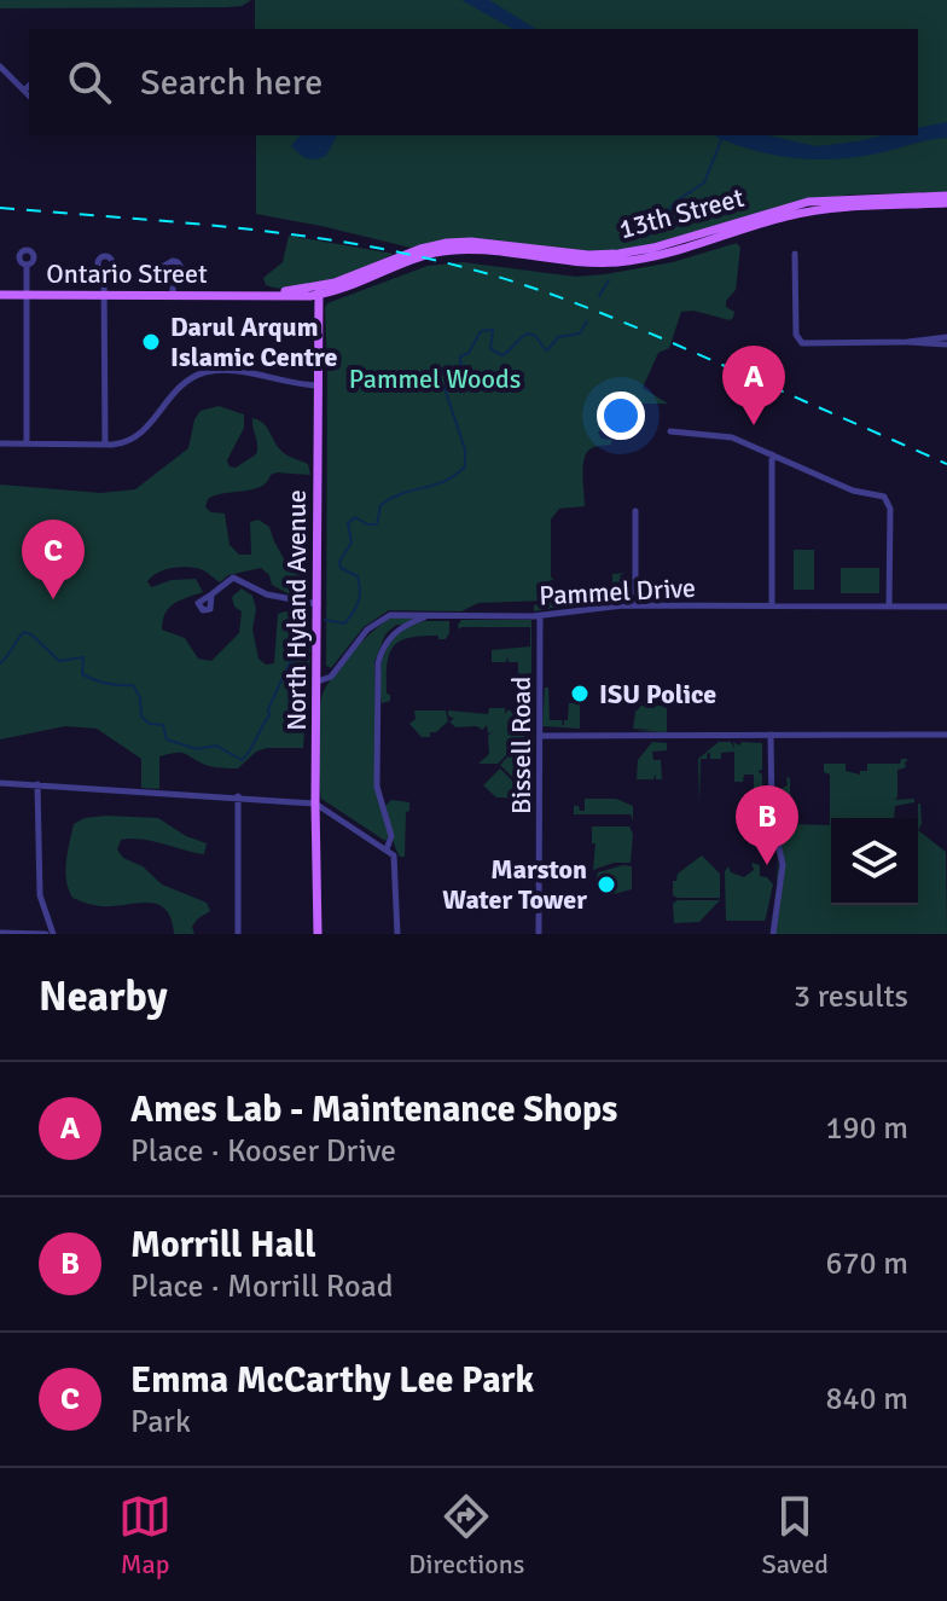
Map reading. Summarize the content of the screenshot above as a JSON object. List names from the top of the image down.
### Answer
{
  "streets": {
    "main road": ["13th Street", "Ontario Street", "North Hyland Avenue"],
    "street": ["Pammel Drive", "Bissell Road"]
  },
  "crossings": [
    ["13th Street", "Ontario Street"],
    ["13th Street", "North Hyland Avenue"],
    ["Ontario Street", "North Hyland Avenue"],
    ["Pammel Drive", "North Hyland Avenue"],
    ["Pammel Drive", "Bissell Road"]
  ],
  "parks": ["Pammel Woods"],
  "places": ["Darul Arqum Islamic Centre", "ISU Police", "Marston Water Tower"],
  "page": {
    "search": "Search here",
    "pins": ["A", "C", "B"],
    "heading": ["Nearby", "3 results"],
    "list": [
      {
        "mark": "A",
        "name": "Ames Lab - Maintenance Shops",
        "note": "Place · Kooser Drive",
        "value": "190 m"
      },
      {
        "mark": "B",
        "name": "Morrill Hall",
        "note": "Place · Morrill Road",
        "value": "670 m"
      },
      {
        "mark": "C",
        "name": "Emma McCarthy Lee Park",
        "note": "Park",
        "value": "840 m"
      }
    ],
    "nav": ["Map", "Directions", "Saved"]
  }
}
